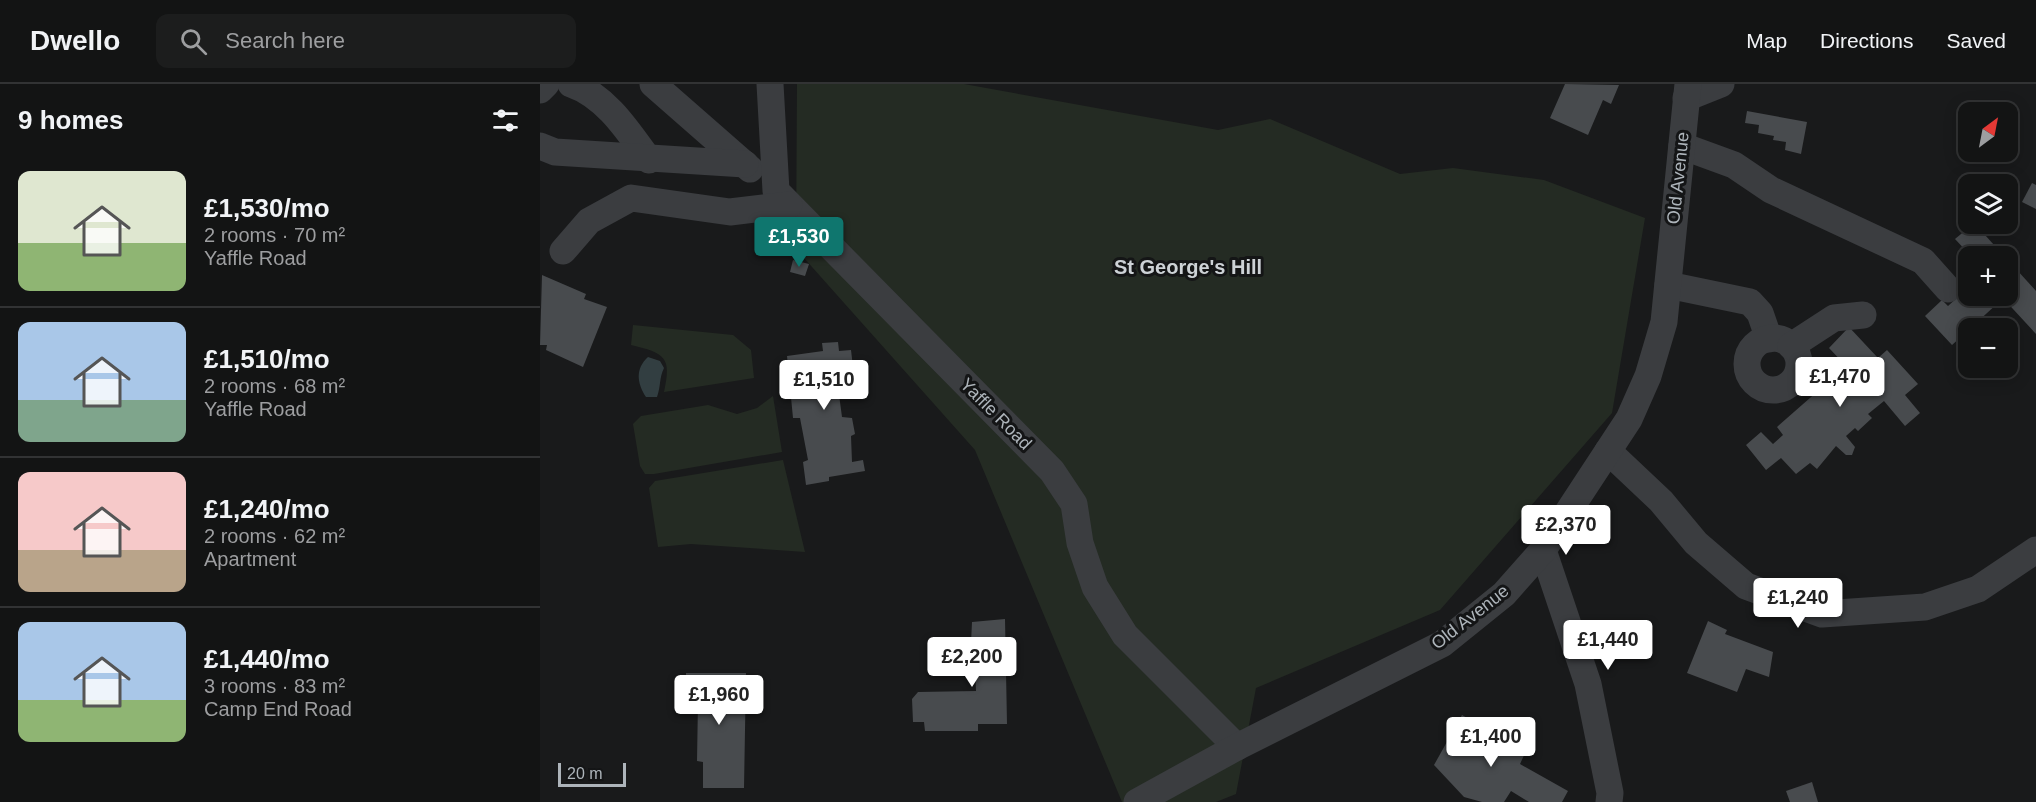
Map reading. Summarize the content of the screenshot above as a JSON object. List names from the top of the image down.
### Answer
{
  "streets": {
    "street": ["Old Avenue", "Yaffle Road"]
  },
  "crossings": [
    ["Old Avenue", "Yaffle Road"]
  ],
  "districts": ["St George's Hill"],
  "scale_bar": "20 m",
  "north": "top right",
  "page": {
    "header": "Dwello",
    "search": "Search here",
    "nav": ["Map", "Directions", "Saved"],
    "heading": "9 homes",
    "map_buttons": ["+", "−"],
    "list": [
      {
        "name": "£1,530/mo",
        "note": "2 rooms · 70 m² · Yaffle Road"
      },
      {
        "name": "£1,510/mo",
        "note": "2 rooms · 68 m² · Yaffle Road"
      },
      {
        "name": "£1,240/mo",
        "note": "2 rooms · 62 m² · Apartment"
      },
      {
        "name": "£1,440/mo",
        "note": "3 rooms · 83 m² · Camp End Road"
      }
    ],
    "price": [
      "£1,530",
      "£1,470",
      "£1,510",
      "£2,370",
      "£1,240",
      "£1,440",
      "£2,200",
      "£1,960",
      "£1,400"
    ],
    "scale": "20 m"
  }
}
